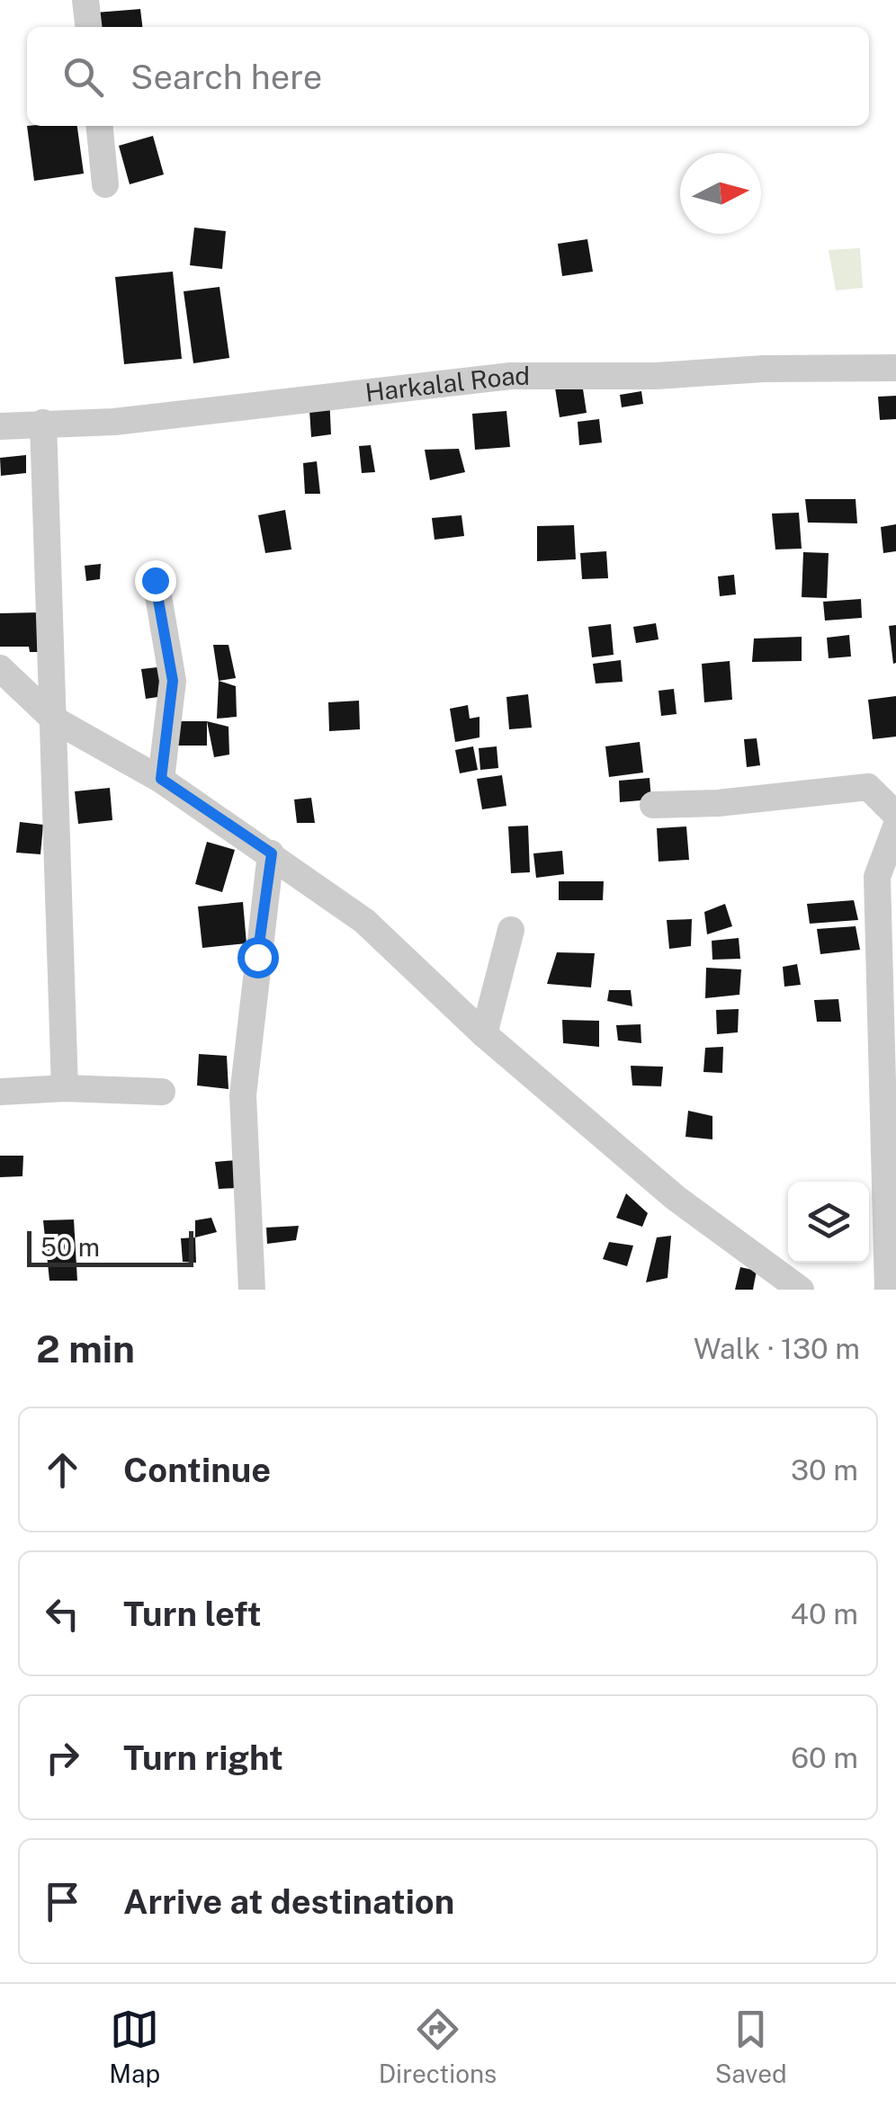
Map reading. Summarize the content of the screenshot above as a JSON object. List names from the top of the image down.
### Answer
{
  "streets": {
    "street": ["Harkalal Road"]
  },
  "scale_bar": "50 m",
  "north": "right",
  "page": {
    "search": "Search here",
    "scale": "50 m",
    "heading": ["2 min", "Walk · 130 m"],
    "list": [
      ["Continue", "30 m"],
      ["Turn left", "40 m"],
      ["Turn right", "60 m"],
      "Arrive at destination"
    ],
    "nav": ["Map", "Directions", "Saved"]
  }
}
